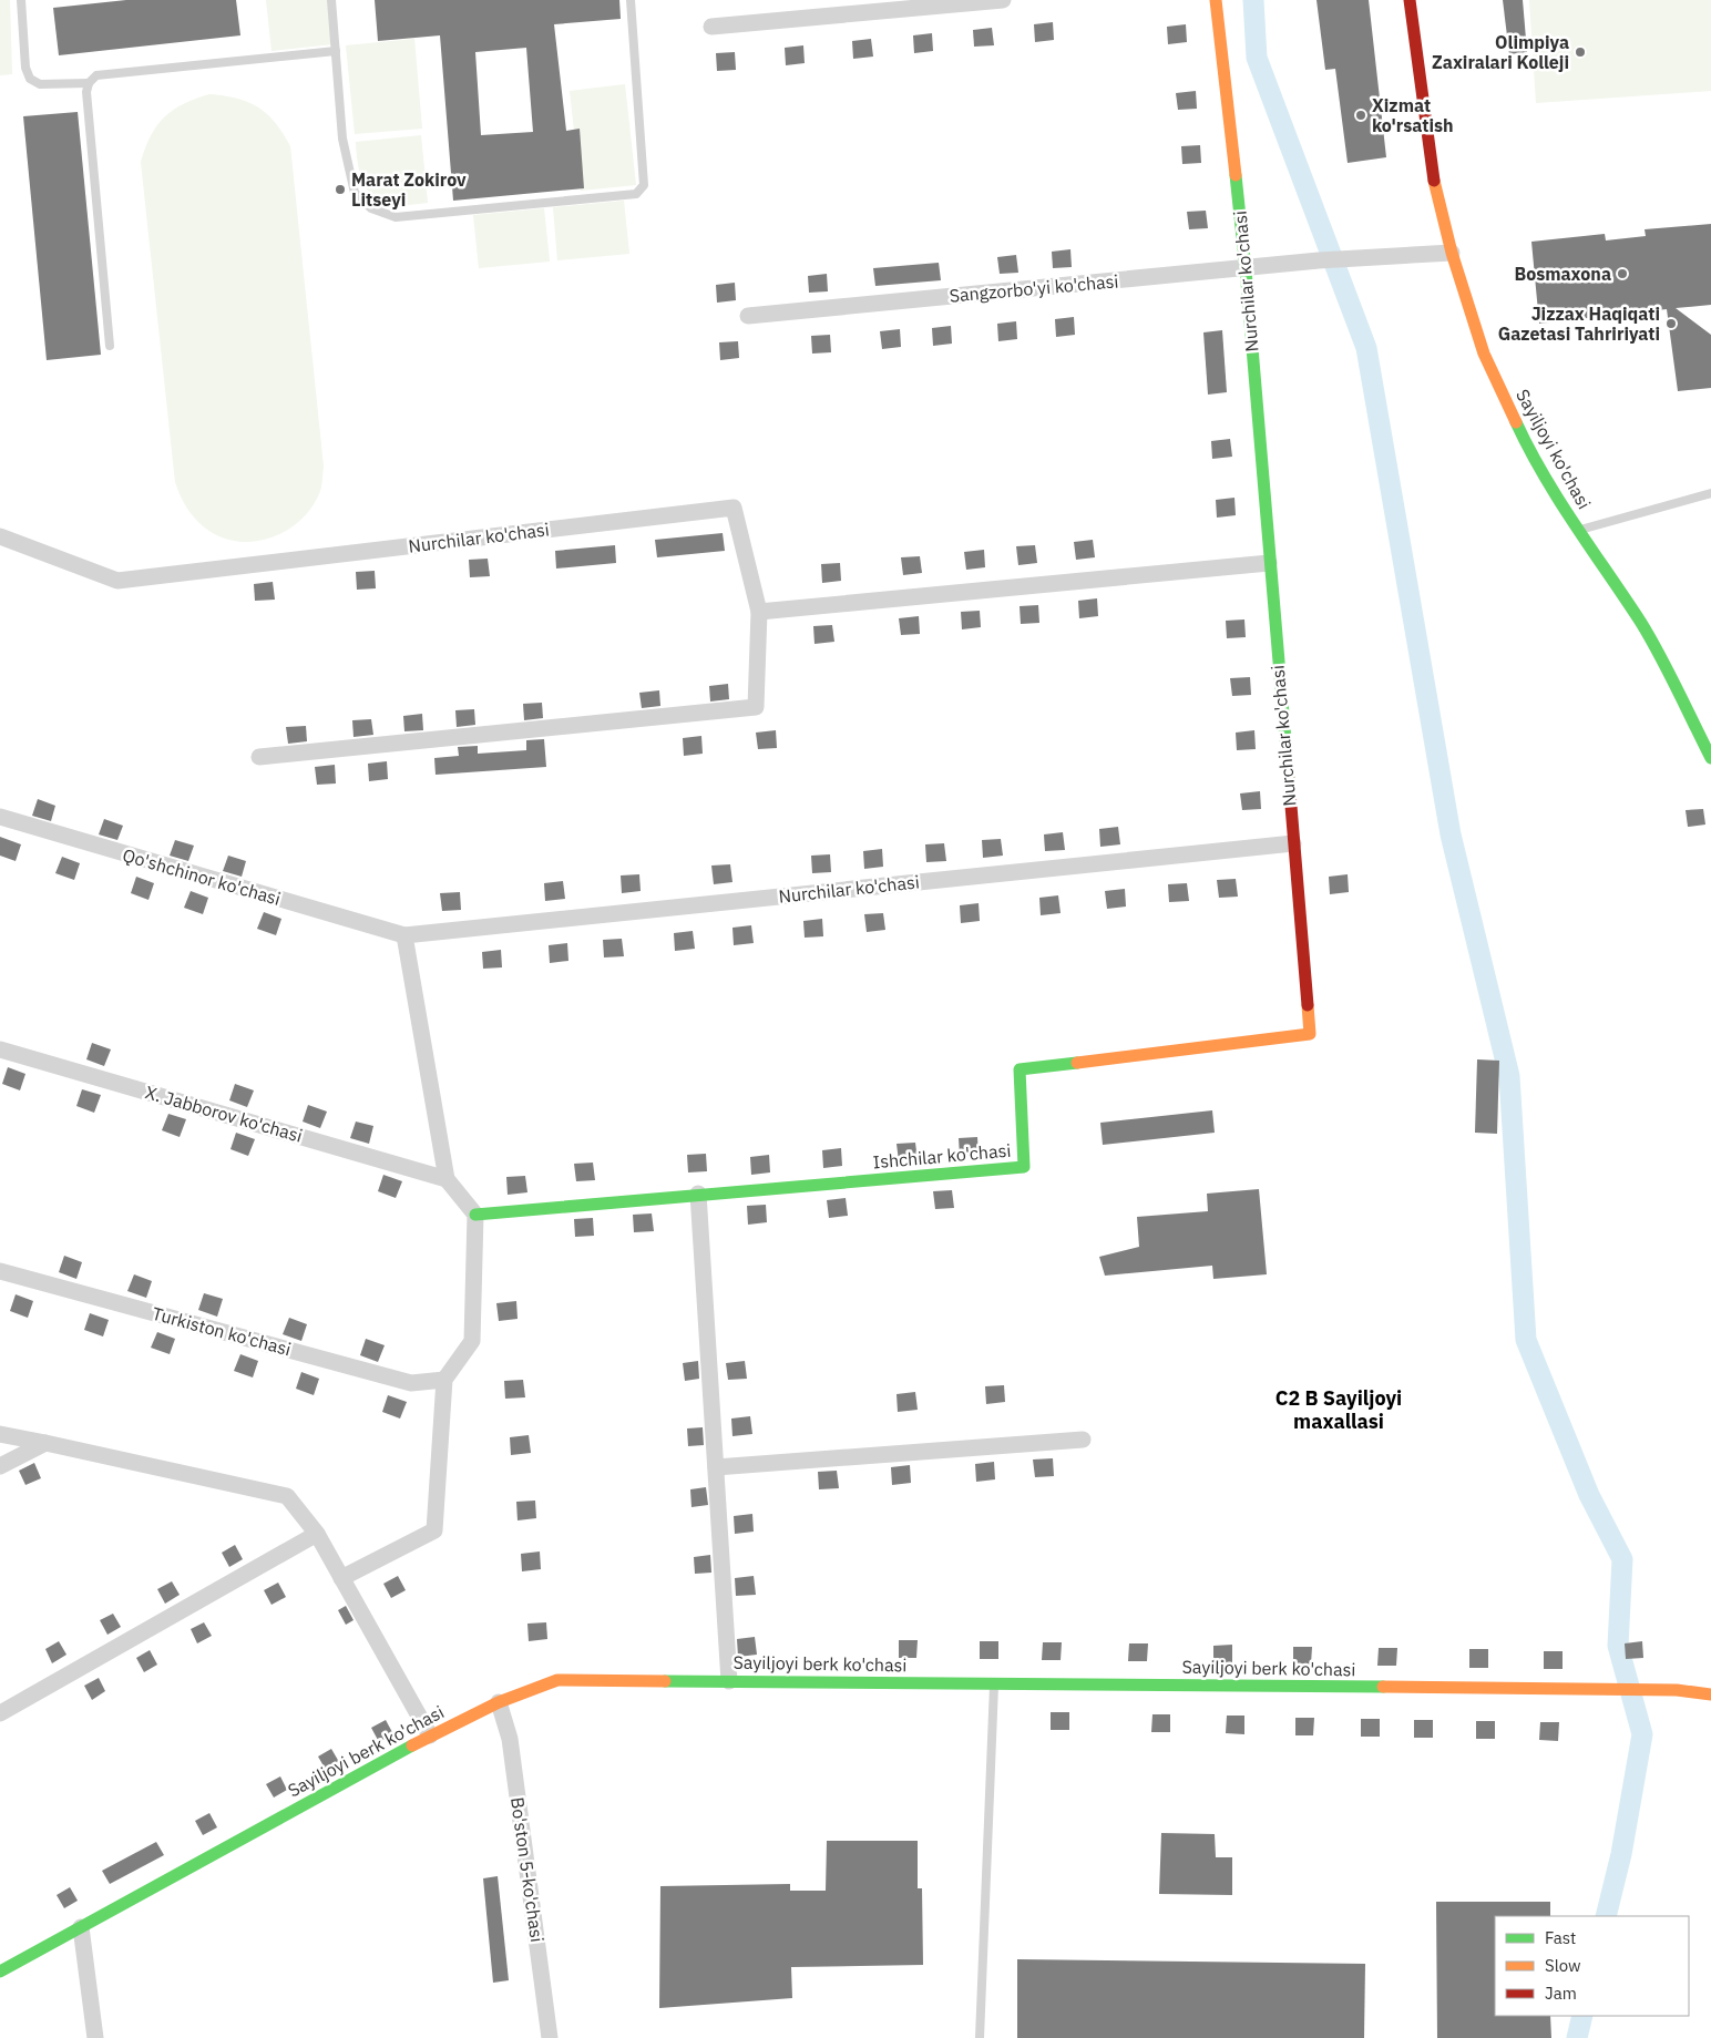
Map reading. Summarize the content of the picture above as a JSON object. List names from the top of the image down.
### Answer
{
  "streets": {
    "street": [
      "Nurchilar ko'chasi",
      "Sangzorbo'yi ko'chasi",
      "Sayiljoyi ko'chasi",
      "Qo'shchinor ko'chasi",
      "X. Jabborov ko'chasi",
      "Ishchilar ko'chasi",
      "Turkiston ko'chasi",
      "Sayiljoyi berk ko'chasi",
      "Bo'ston 5-ko'chasi"
    ]
  },
  "crossings": [
    ["Nurchilar ko'chasi", "Sangzorbo'yi ko'chasi"],
    ["Nurchilar ko'chasi", "Qo'shchinor ko'chasi"],
    ["Nurchilar ko'chasi", "Ishchilar ko'chasi"],
    ["Sangzorbo'yi ko'chasi", "Sayiljoyi ko'chasi"],
    ["Sayiljoyi berk ko'chasi", "Bo'ston 5-ko'chasi"]
  ],
  "districts": ["C2 B Sayiljoyi maxallasi"],
  "places": [
    "Olimpiya Zaxiralari Kolleji",
    "Xizmat ko'rsatish",
    "Marat Zokirov Litseyi",
    "Bosmaxona",
    "Jizzax Haqiqati Gazetasi Tahririyati"
  ],
  "legend": ["Fast", "Slow", "Jam"]
}
